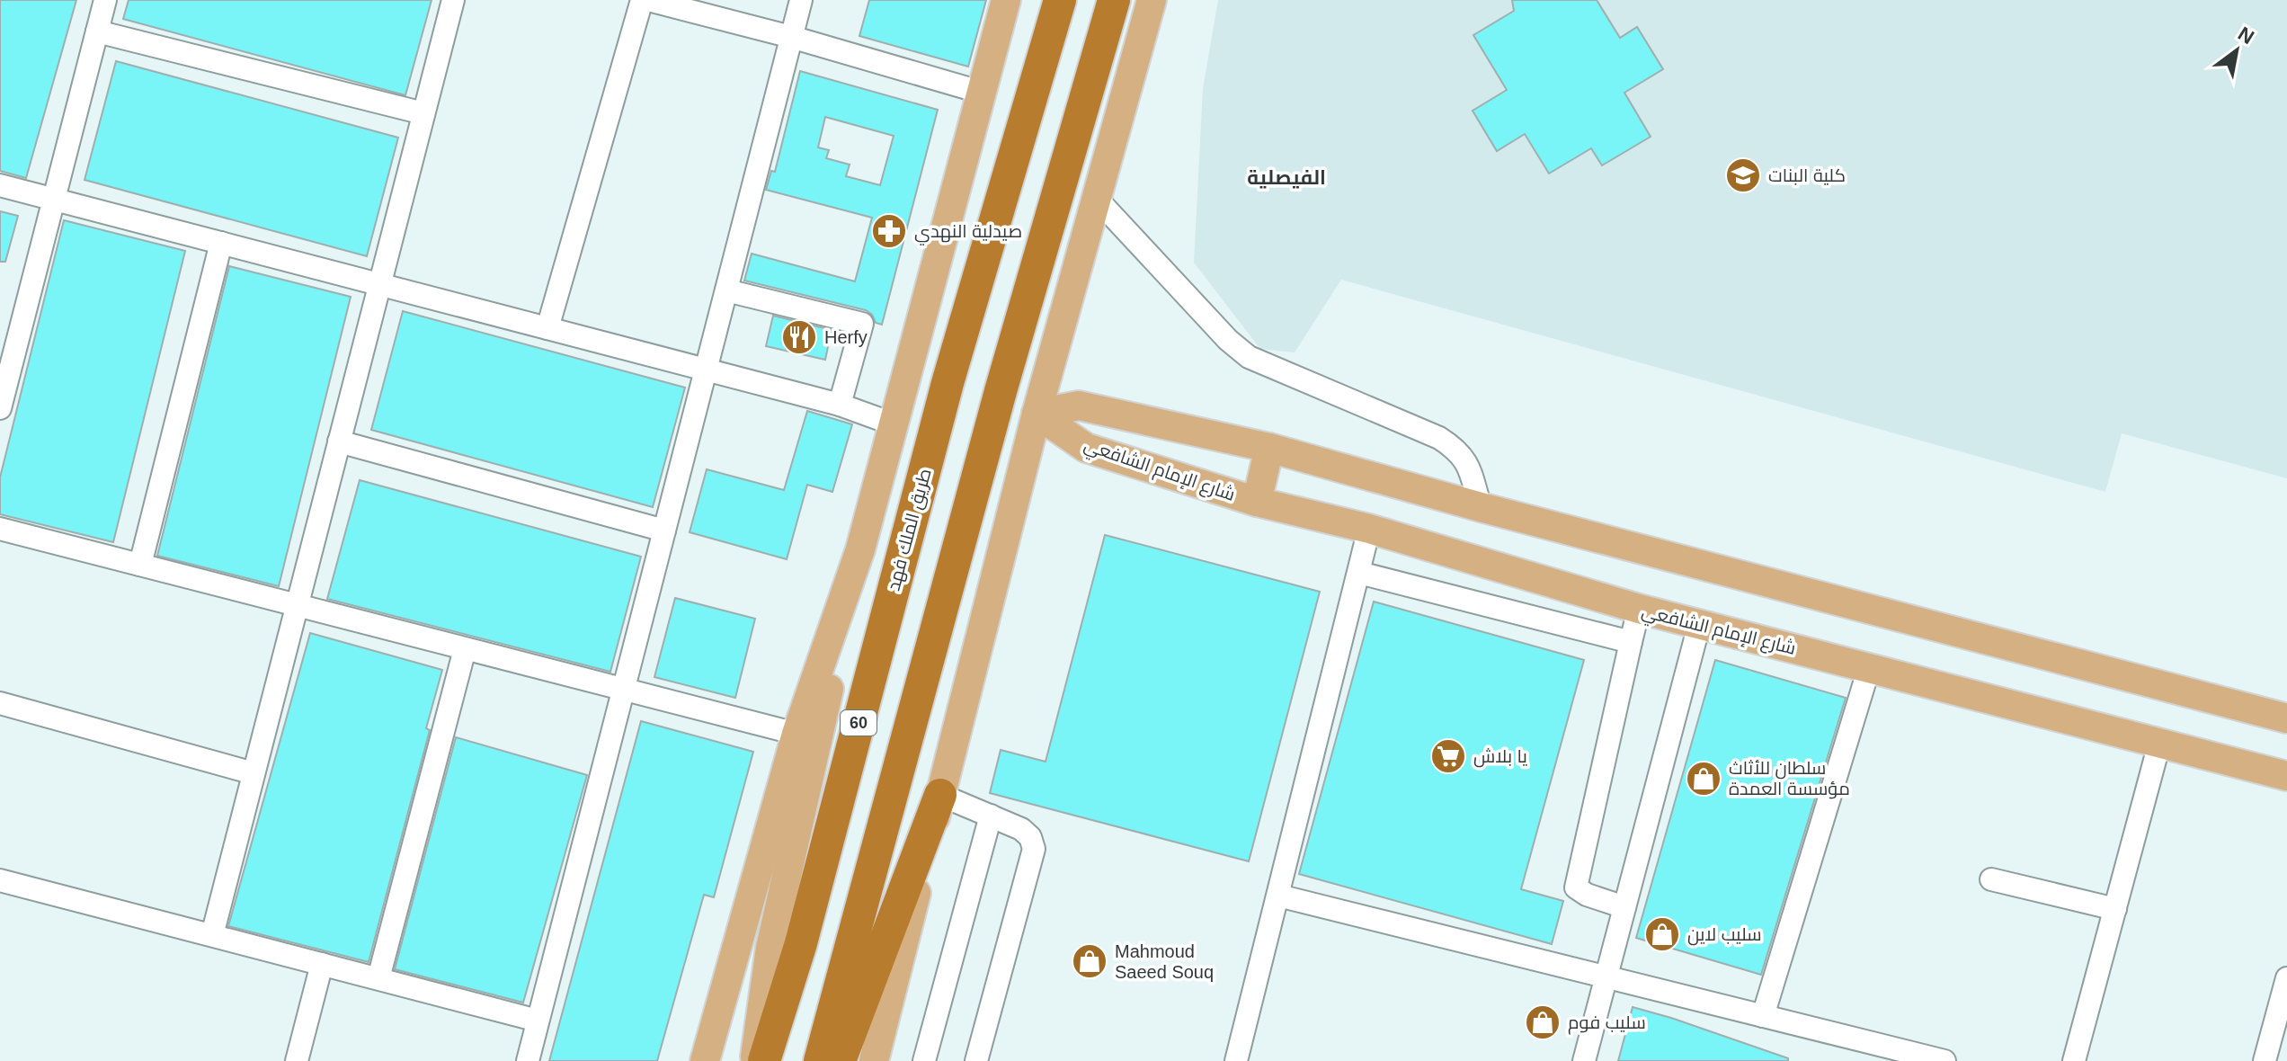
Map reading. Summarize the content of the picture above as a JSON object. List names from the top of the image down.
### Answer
{
  "streets": {
    "highway": ["طريق الملك فهد", "60"],
    "main road": ["شارع الإمام الشافعي"]
  },
  "districts": ["الفيصلية"],
  "places": {
    "school or university": ["كلية البنات"],
    "pharmacy": ["صيدلية النهدي"],
    "restaurant": ["Herfy"],
    "supermarket": ["يا بلاش"],
    "shop": [
      "سلطان للأثاث مؤسسة العمدة",
      "سليب لاين",
      "Mahmoud Saeed Souq",
      "سليب فوم"
    ]
  },
  "north": "top right"
}
